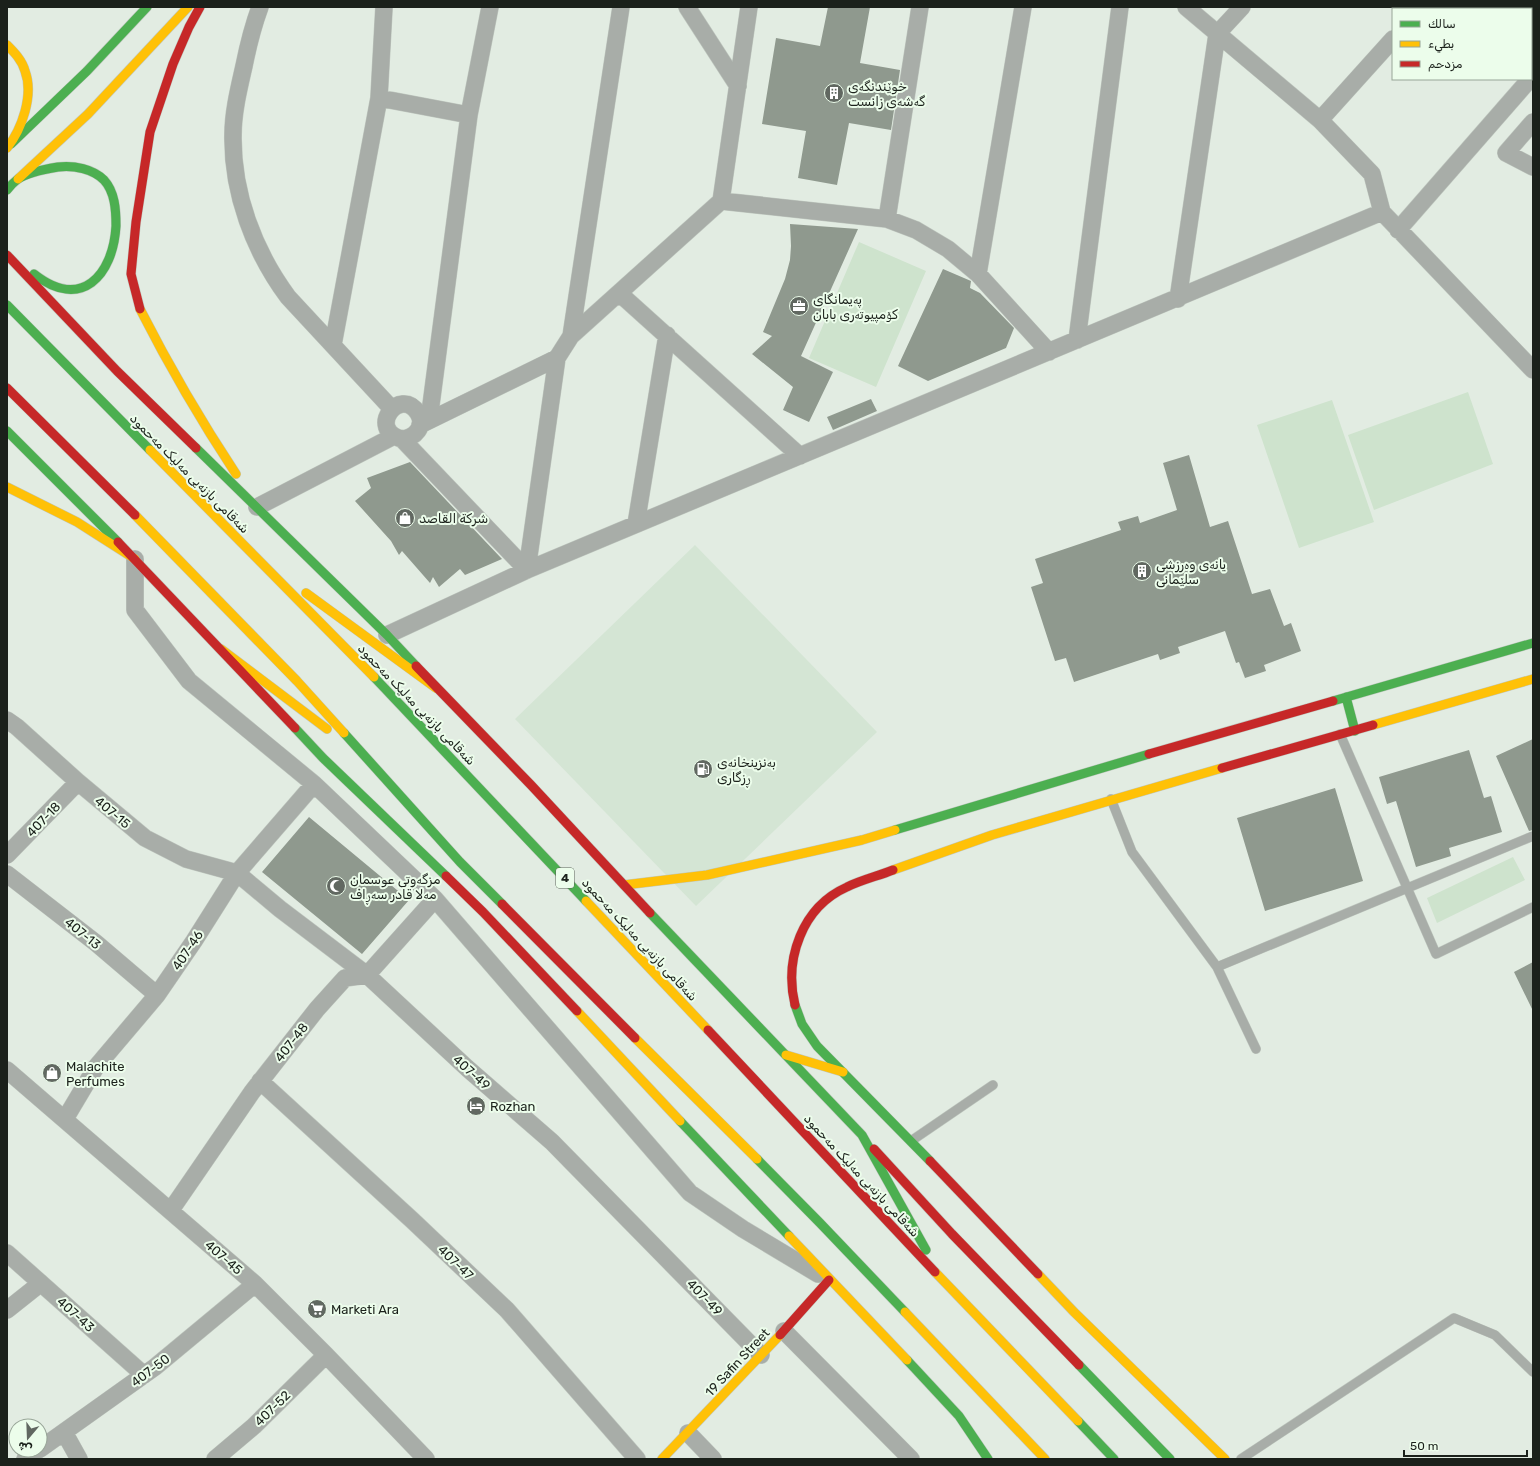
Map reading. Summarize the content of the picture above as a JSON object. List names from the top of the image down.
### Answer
{
  "streets": {
    "main road": ["شەقامی بازنەیی مەلیک مەحمود", "4", "19 Safin Street"],
    "street": [
      "407-15",
      "407-18",
      "407-13",
      "407-46",
      "407-48",
      "407-49",
      "407-45",
      "407-47",
      "407-43",
      "407-50",
      "407-52"
    ]
  },
  "crossings": [
    ["407-15", "407-18"],
    ["407-15", "407-46"],
    ["407-15", "407-49"],
    ["407-13", "407-46"],
    ["407-46", "407-49"],
    ["407-46", "407-45"],
    ["407-48", "407-49"],
    ["407-48", "407-45"],
    ["407-48", "407-47"],
    ["407-49", "19 Safin Street"],
    ["407-45", "407-50"],
    ["407-45", "407-52"],
    ["407-43", "407-50"]
  ],
  "places": {
    "building": ["خوێندنگەی گەشەی زانست", "یانەی وەرزشی سلێمانی"],
    "office": ["پەیمانگای کۆمپیوتەری بابان"],
    "shop": ["شركة القاصد", "Malachite Perfumes"],
    "fuel station": ["بەنزینخانەی ڕزگاری"],
    "mosque": ["مزگەوتی عوسمان مەلا قادر سەڕاف"],
    "hotel": ["Rozhan"],
    "supermarket": ["Marketi Ara"]
  },
  "legend": ["سالك", "بطيء", "مزدحم"],
  "scale_bar": "50 m",
  "north": "bottom"
}
